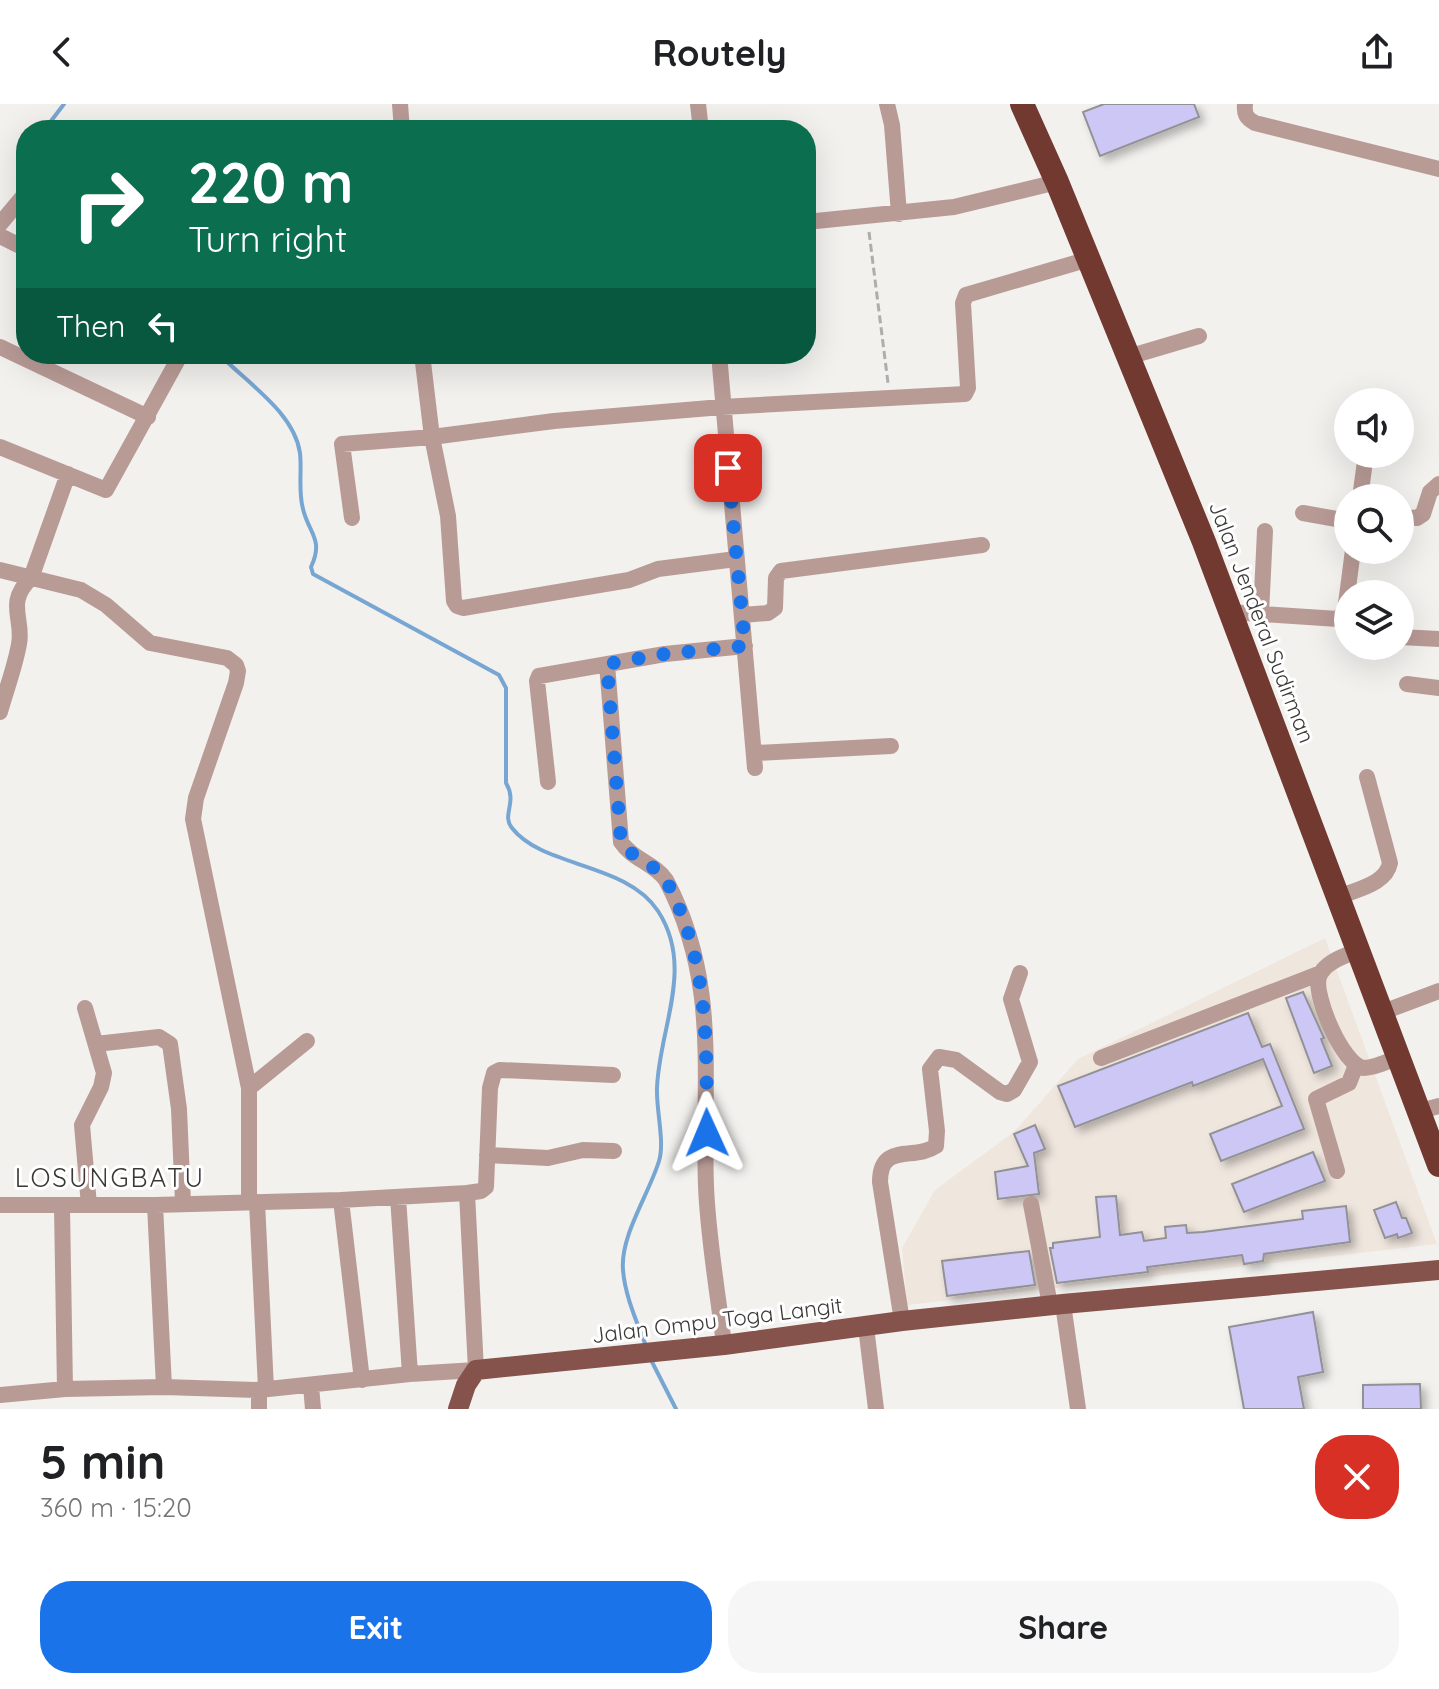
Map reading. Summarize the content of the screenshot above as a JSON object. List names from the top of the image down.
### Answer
{
  "streets": {
    "highway": ["Jalan Jenderal Sudirman"],
    "main road": ["Jalan Ompu Toga Langit"]
  },
  "districts": ["LOSUNGBATU"],
  "page": {
    "header": "Routely",
    "turn": ["220 m", "Turn right"],
    "then": "Then",
    "heading": ["5 min", "360 m · 15:20"],
    "buttons": ["Exit", "Share"]
  }
}
